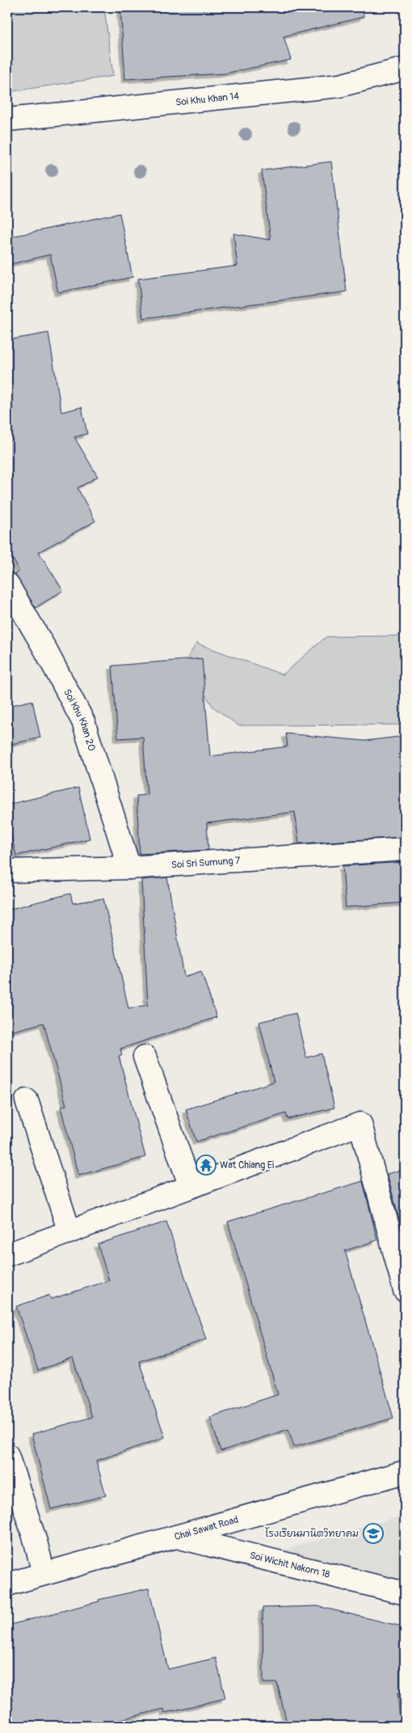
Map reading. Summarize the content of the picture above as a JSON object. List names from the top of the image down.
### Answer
{
  "streets": {
    "street": [
      "Soi Khu Khan 14",
      "Soi Khu Khan 20",
      "Soi Sri Sumung 7",
      "Chai Sawat Road",
      "Soi Wichit Nakorn 18"
    ]
  },
  "crossings": [
    ["Soi Khu Khan 20", "Soi Sri Sumung 7"],
    ["Chai Sawat Road", "Soi Wichit Nakorn 18"]
  ],
  "places": {
    "temple": ["Wat Chiang Ei"],
    "school or university": ["โรงเรียนมานิตวิทยาคม"]
  }
}
